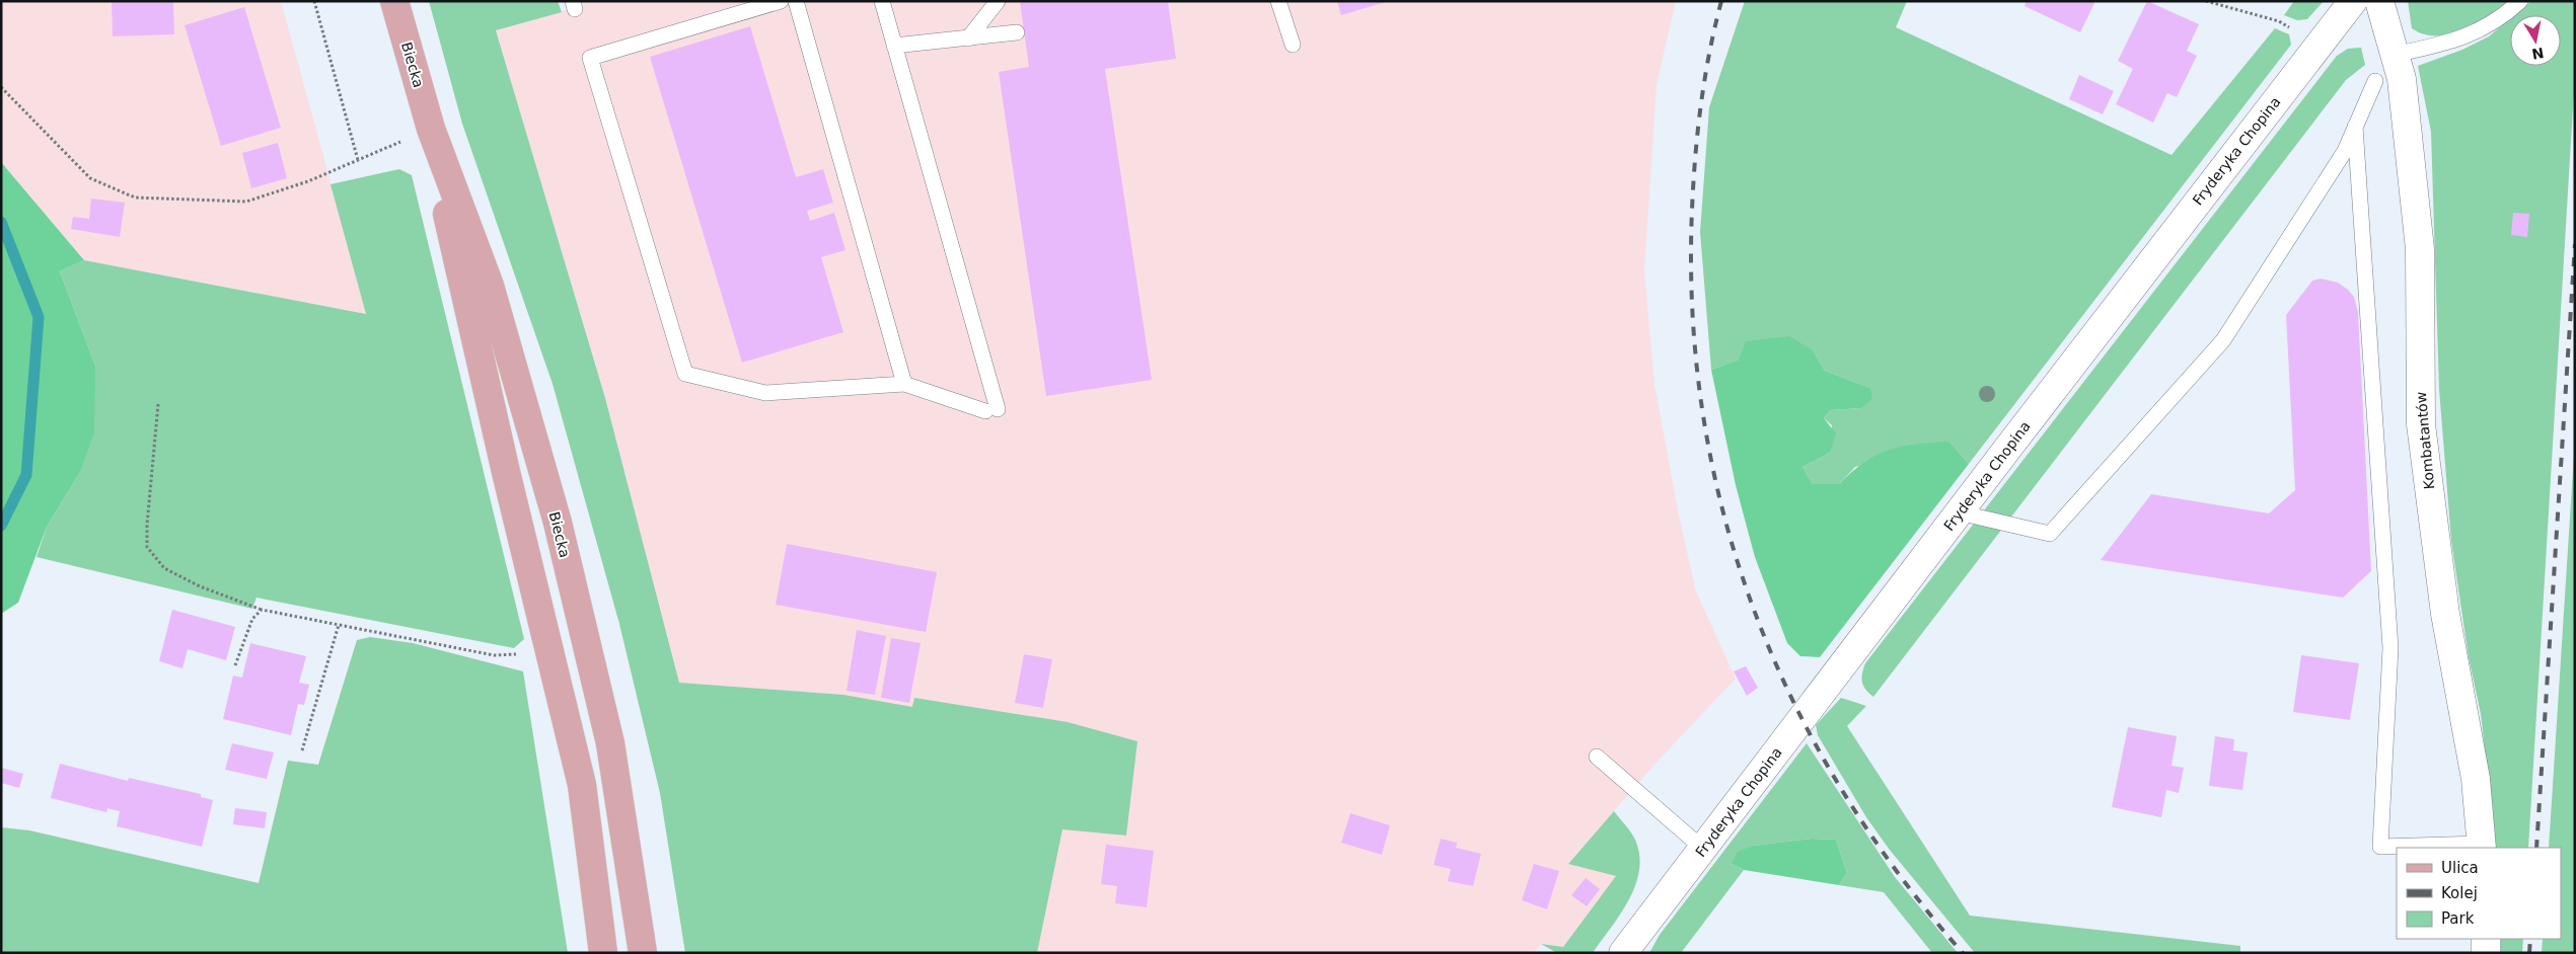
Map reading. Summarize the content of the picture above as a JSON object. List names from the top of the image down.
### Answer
{
  "streets": {
    "main road": ["Biecka"],
    "street": ["Fryderyka Chopina", "Kombatantów"]
  },
  "legend": ["Ulica", "Kolej", "Park"],
  "north": "bottom"
}
